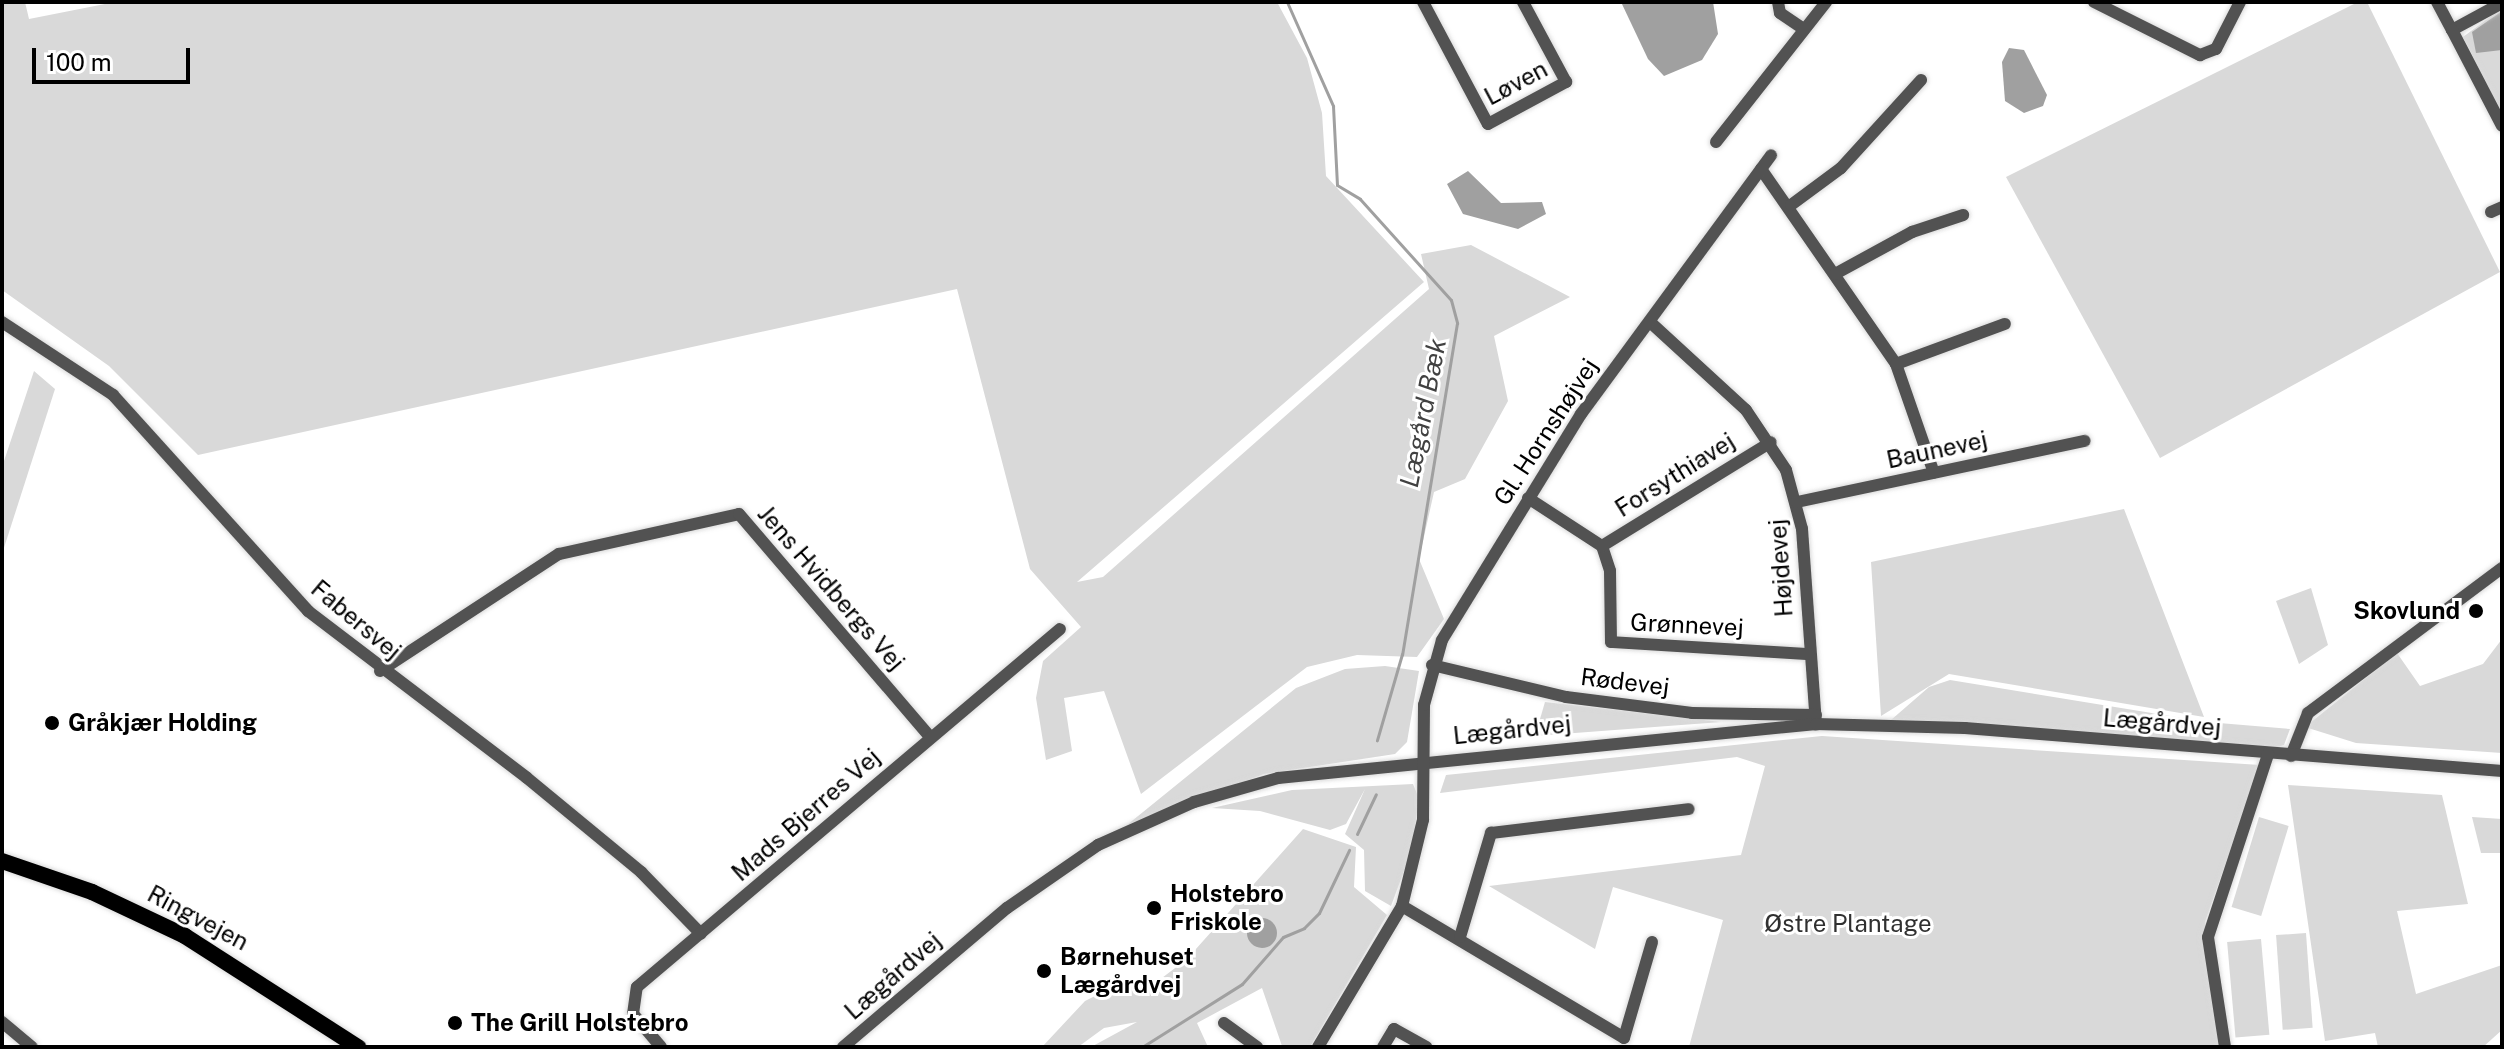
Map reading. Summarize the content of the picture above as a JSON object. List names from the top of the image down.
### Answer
{
  "streets": {
    "main road": ["Ringvejen"],
    "street": [
      "Løven",
      "Gl. Hornshøjvej",
      "Baunevej",
      "Forsythiavej",
      "Højdevej",
      "Jens Hvidbergs Vej",
      "Fabersvej",
      "Grønnevej",
      "Rødevej",
      "Lægårdvej",
      "Mads Bjerres Vej"
    ]
  },
  "crossings": [
    ["Gl. Hornshøjvej", "Højdevej"],
    ["Gl. Hornshøjvej", "Rødevej"],
    ["Gl. Hornshøjvej", "Lægårdvej"],
    ["Baunevej", "Højdevej"],
    ["Forsythiavej", "Højdevej"],
    ["Forsythiavej", "Grønnevej"],
    ["Højdevej", "Grønnevej"],
    ["Højdevej", "Rødevej"],
    ["Højdevej", "Lægårdvej"],
    ["Jens Hvidbergs Vej", "Fabersvej"],
    ["Jens Hvidbergs Vej", "Mads Bjerres Vej"],
    ["Fabersvej", "Mads Bjerres Vej"],
    ["Rødevej", "Lægårdvej"]
  ],
  "water": ["Lægård Bæk"],
  "parks": ["Østre Plantage"],
  "places": [
    "Skovlund",
    "Gråkjær Holding",
    "Holstebro Friskole",
    "Børnehuset Lægårdvej",
    "The Grill Holstebro"
  ],
  "scale_bar": "100 m"
}
